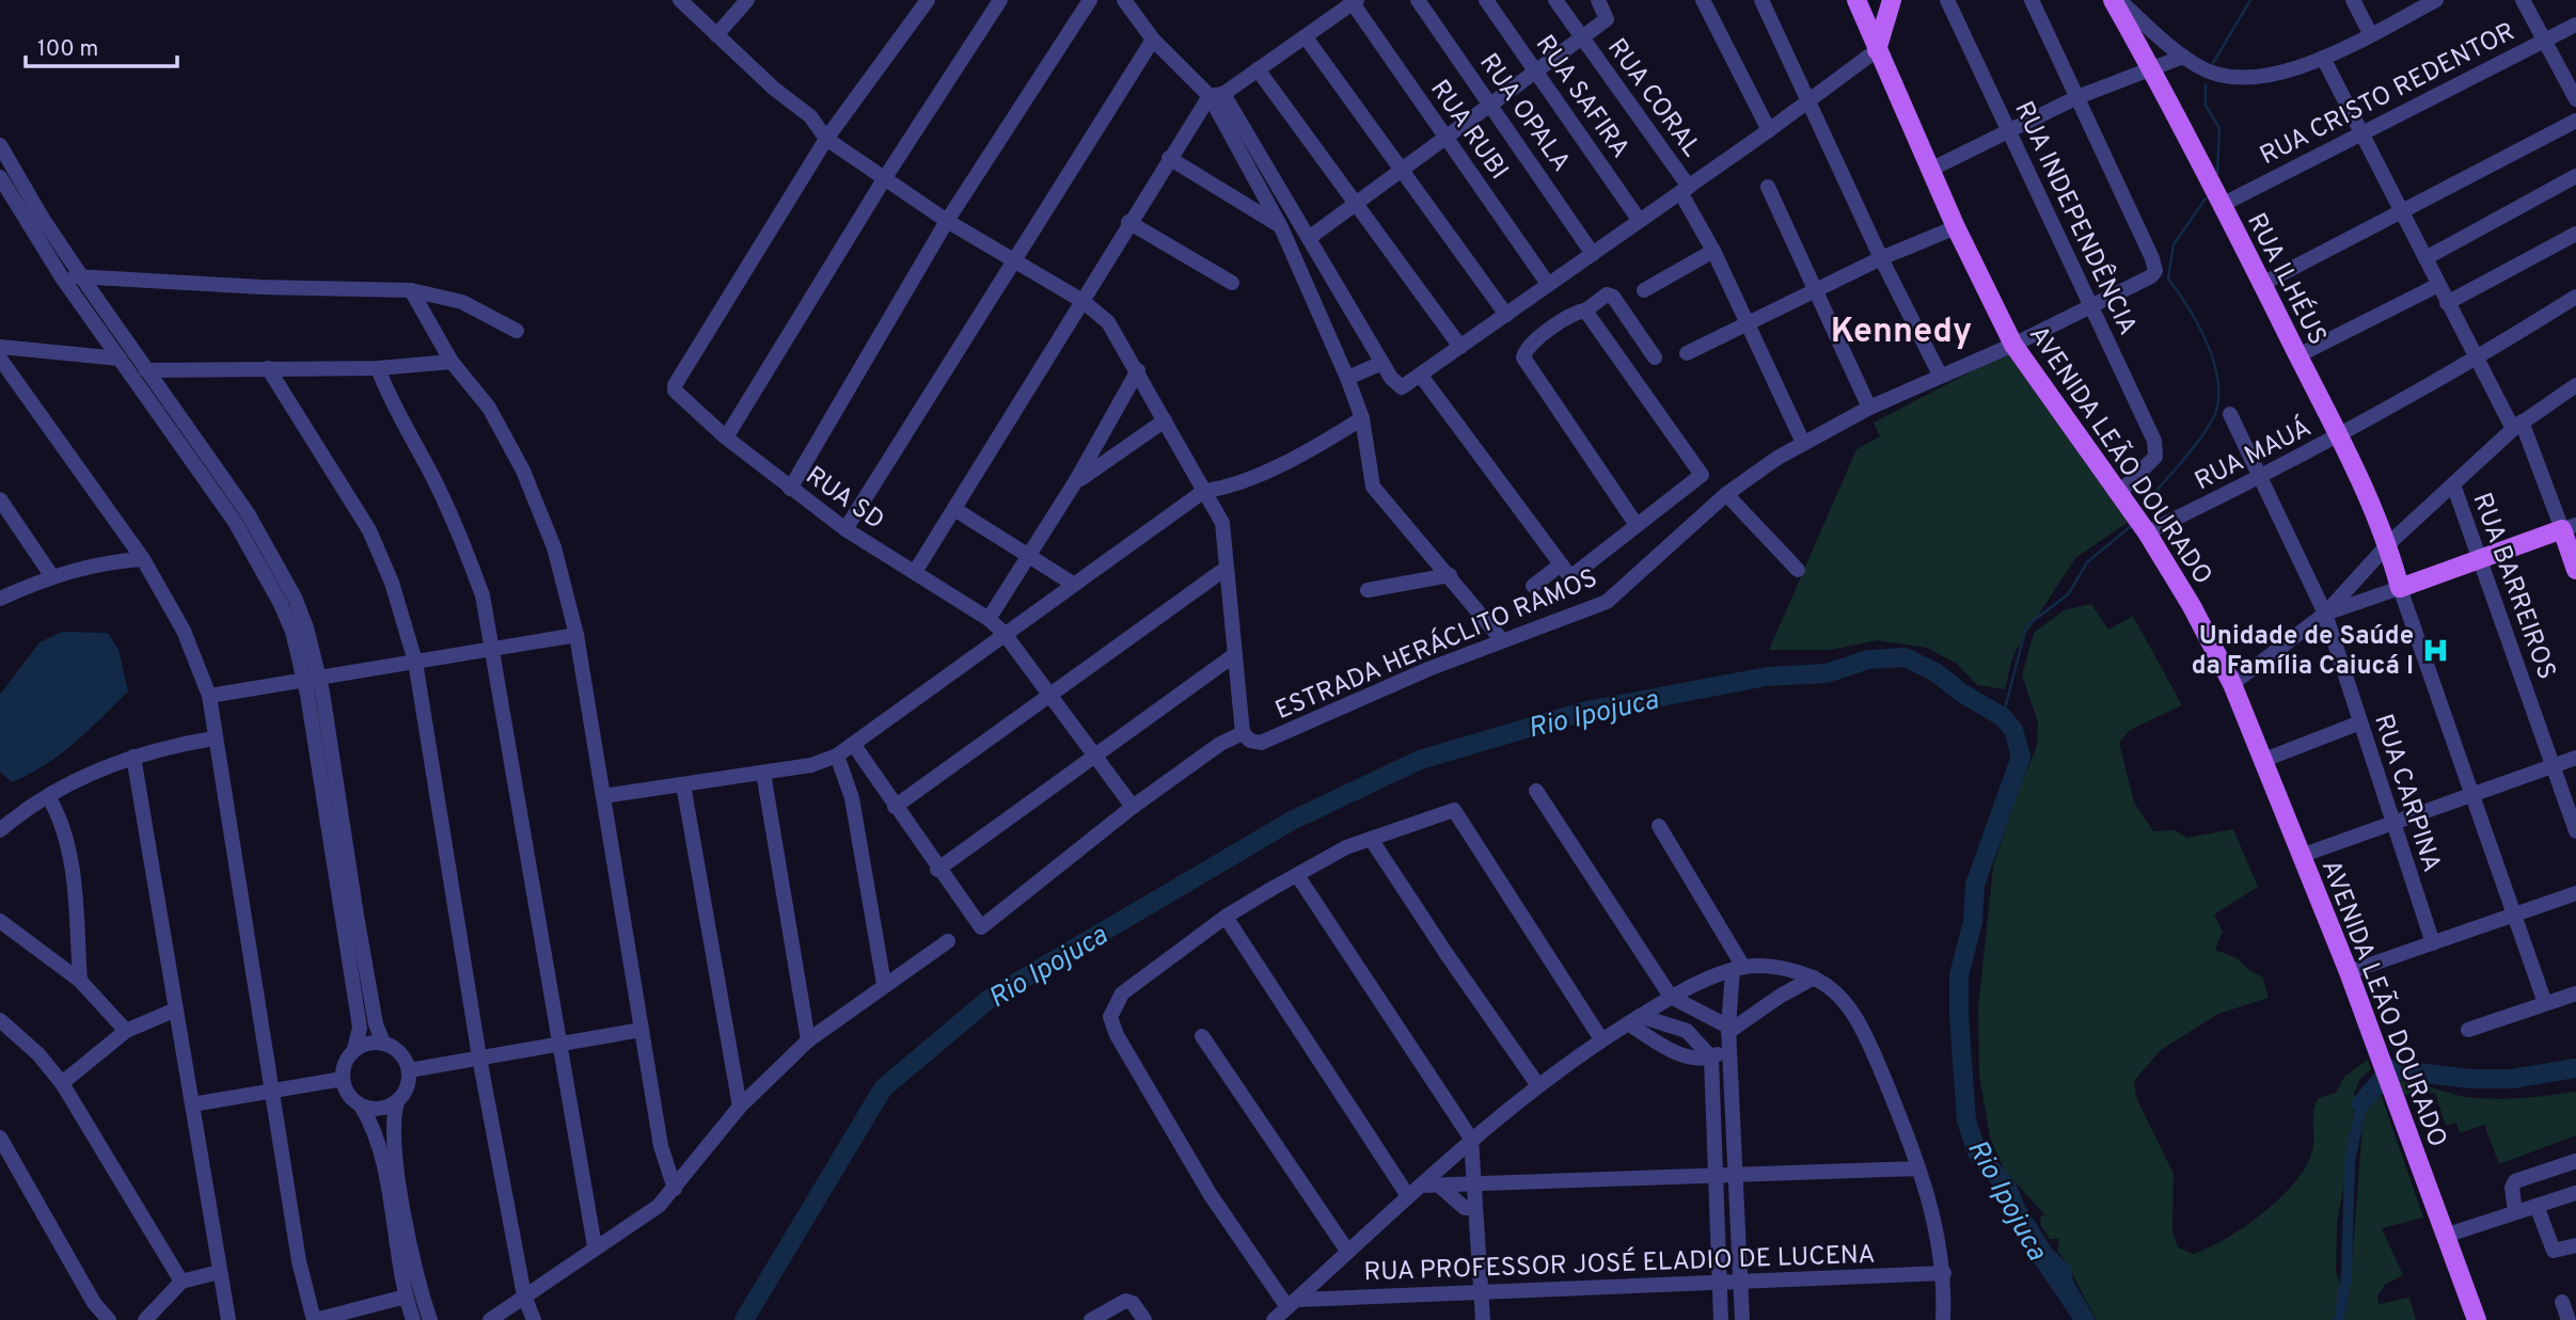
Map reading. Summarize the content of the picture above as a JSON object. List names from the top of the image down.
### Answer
{
  "streets": {
    "main road": ["RUA ILHÉUS", "AVENIDA LEÃO DOURADO"],
    "street": [
      "RUA CRISTO REDENTOR",
      "RUA SAFIRA",
      "RUA CORAL",
      "RUA OPALA",
      "RUA RUBI",
      "RUA INDEPENDÊNCIA",
      "RUA MAUÁ",
      "RUA SD",
      "RUA BARREIROS",
      "ESTRADA HERÁCLITO RAMOS",
      "RUA CARPINA",
      "RUA PROFESSOR JOSÉ ELADIO DE LUCENA"
    ]
  },
  "crossings": [
    ["RUA CRISTO REDENTOR", "RUA ILHÉUS"],
    ["RUA CORAL", "ESTRADA HERÁCLITO RAMOS"],
    ["RUA INDEPENDÊNCIA", "AVENIDA LEÃO DOURADO"],
    ["RUA INDEPENDÊNCIA", "ESTRADA HERÁCLITO RAMOS"],
    ["RUA ILHÉUS", "RUA MAUÁ"],
    ["RUA MAUÁ", "AVENIDA LEÃO DOURADO"],
    ["RUA MAUÁ", "RUA CARPINA"],
    ["AVENIDA LEÃO DOURADO", "ESTRADA HERÁCLITO RAMOS"]
  ],
  "districts": ["Kennedy"],
  "water": ["Rio Ipojuca"],
  "places": {
    "hospital": ["Unidade de Saúde da Família Caiucá I"]
  },
  "scale_bar": "100 m"
}
